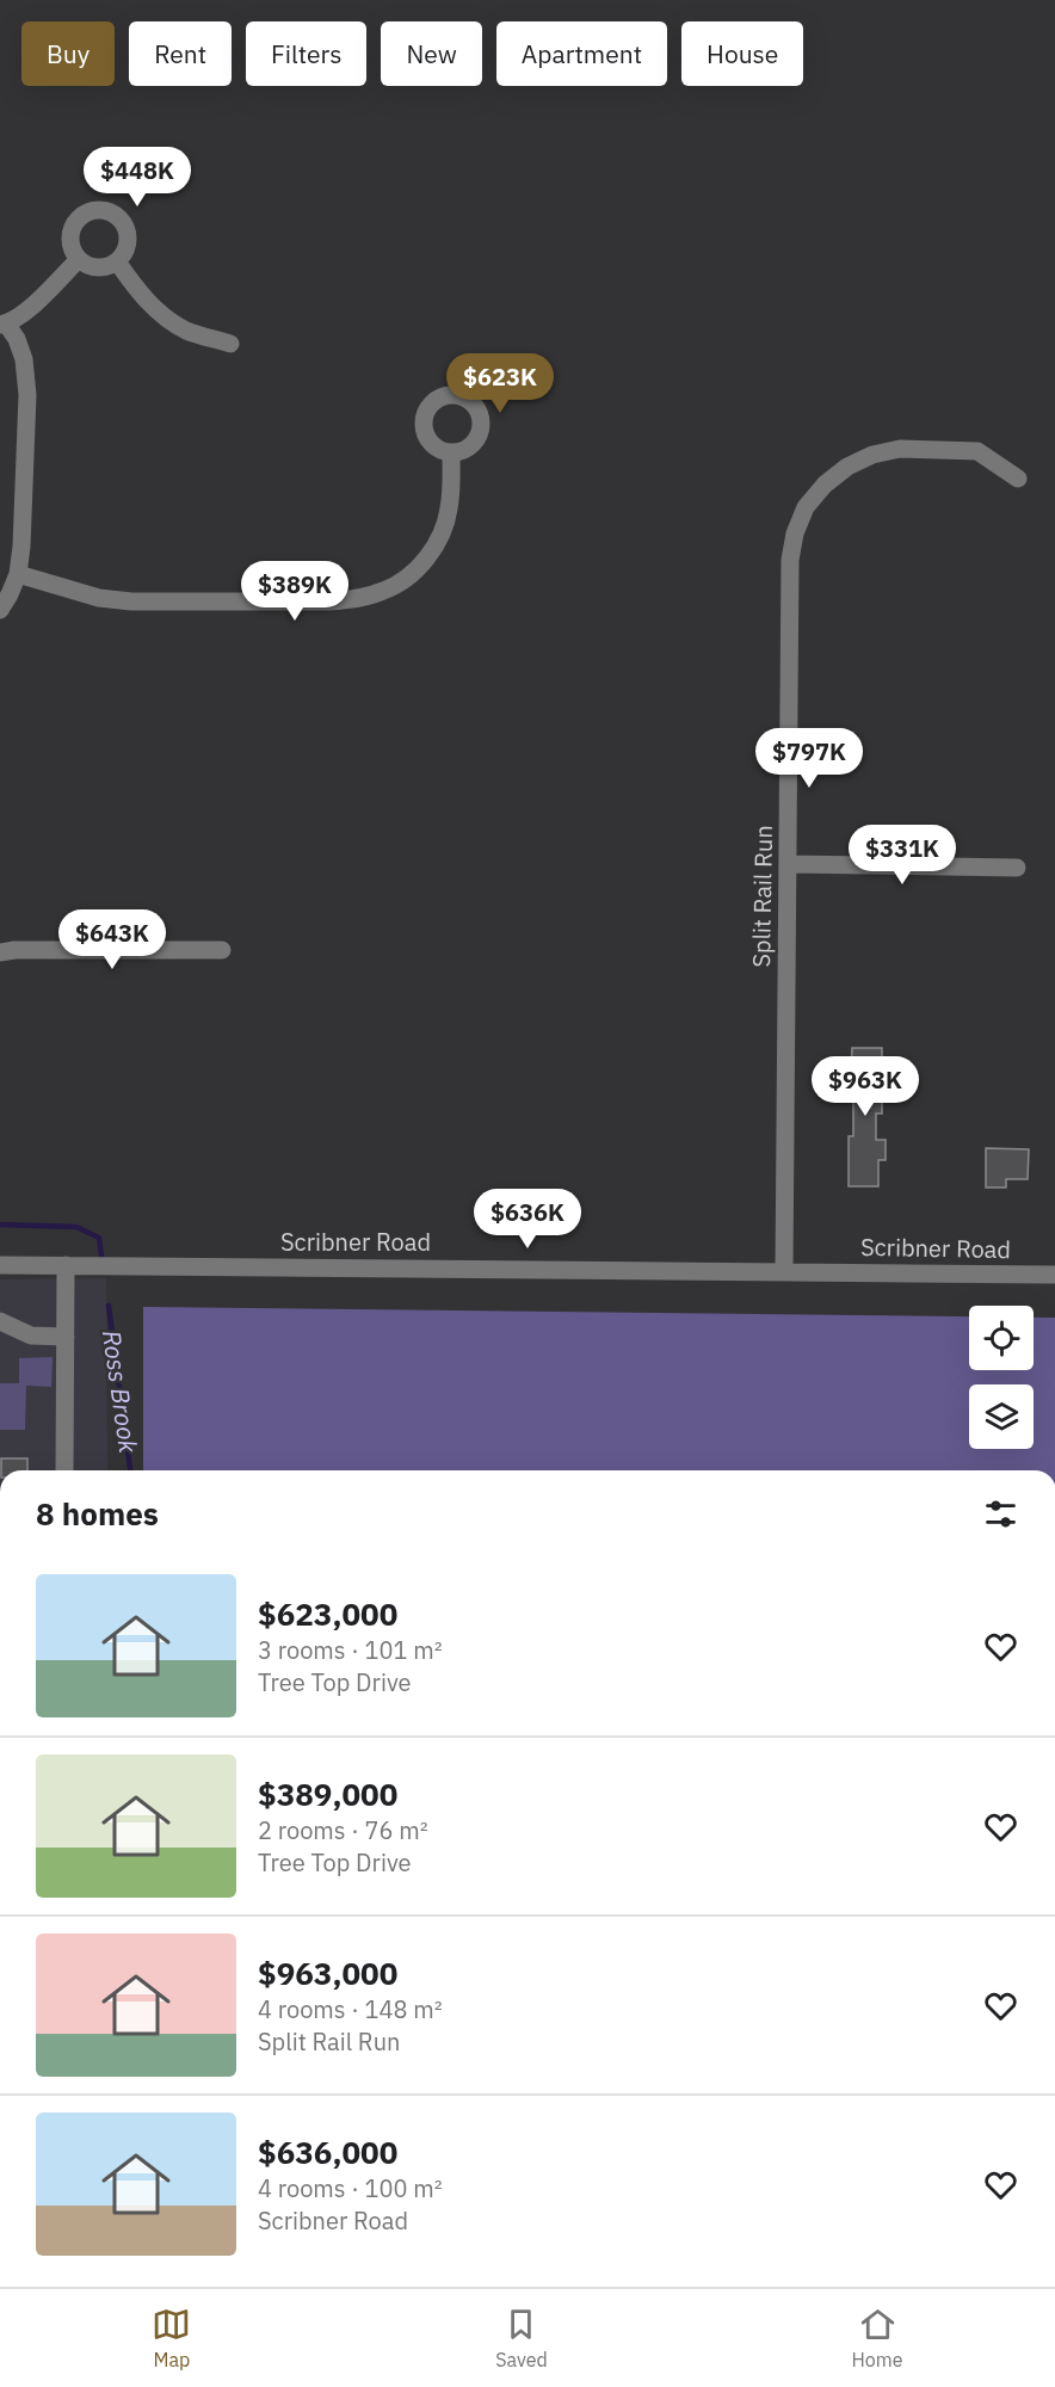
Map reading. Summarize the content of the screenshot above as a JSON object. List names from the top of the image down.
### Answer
{
  "streets": {
    "street": ["Split Rail Run", "Scribner Road"]
  },
  "crossings": [
    ["Split Rail Run", "Scribner Road"]
  ],
  "water": ["Ross Brook"],
  "page": {
    "chip": [
      "Buy",
      "Rent",
      "Filters",
      "New",
      "Apartment",
      "House"
    ],
    "price": [
      "$448K",
      "$623K",
      "$389K",
      "$797K",
      "$331K",
      "$643K",
      "$963K",
      "$636K"
    ],
    "heading": "8 homes",
    "list": [
      {
        "name": "$623,000",
        "note": "3 rooms · 101 m² · Tree Top Drive"
      },
      {
        "name": "$389,000",
        "note": "2 rooms · 76 m² · Tree Top Drive"
      },
      {
        "name": "$963,000",
        "note": "4 rooms · 148 m² · Split Rail Run"
      },
      {
        "name": "$636,000",
        "note": "4 rooms · 100 m² · Scribner Road"
      }
    ],
    "tabs": ["Map", "Saved", "Home"]
  }
}
